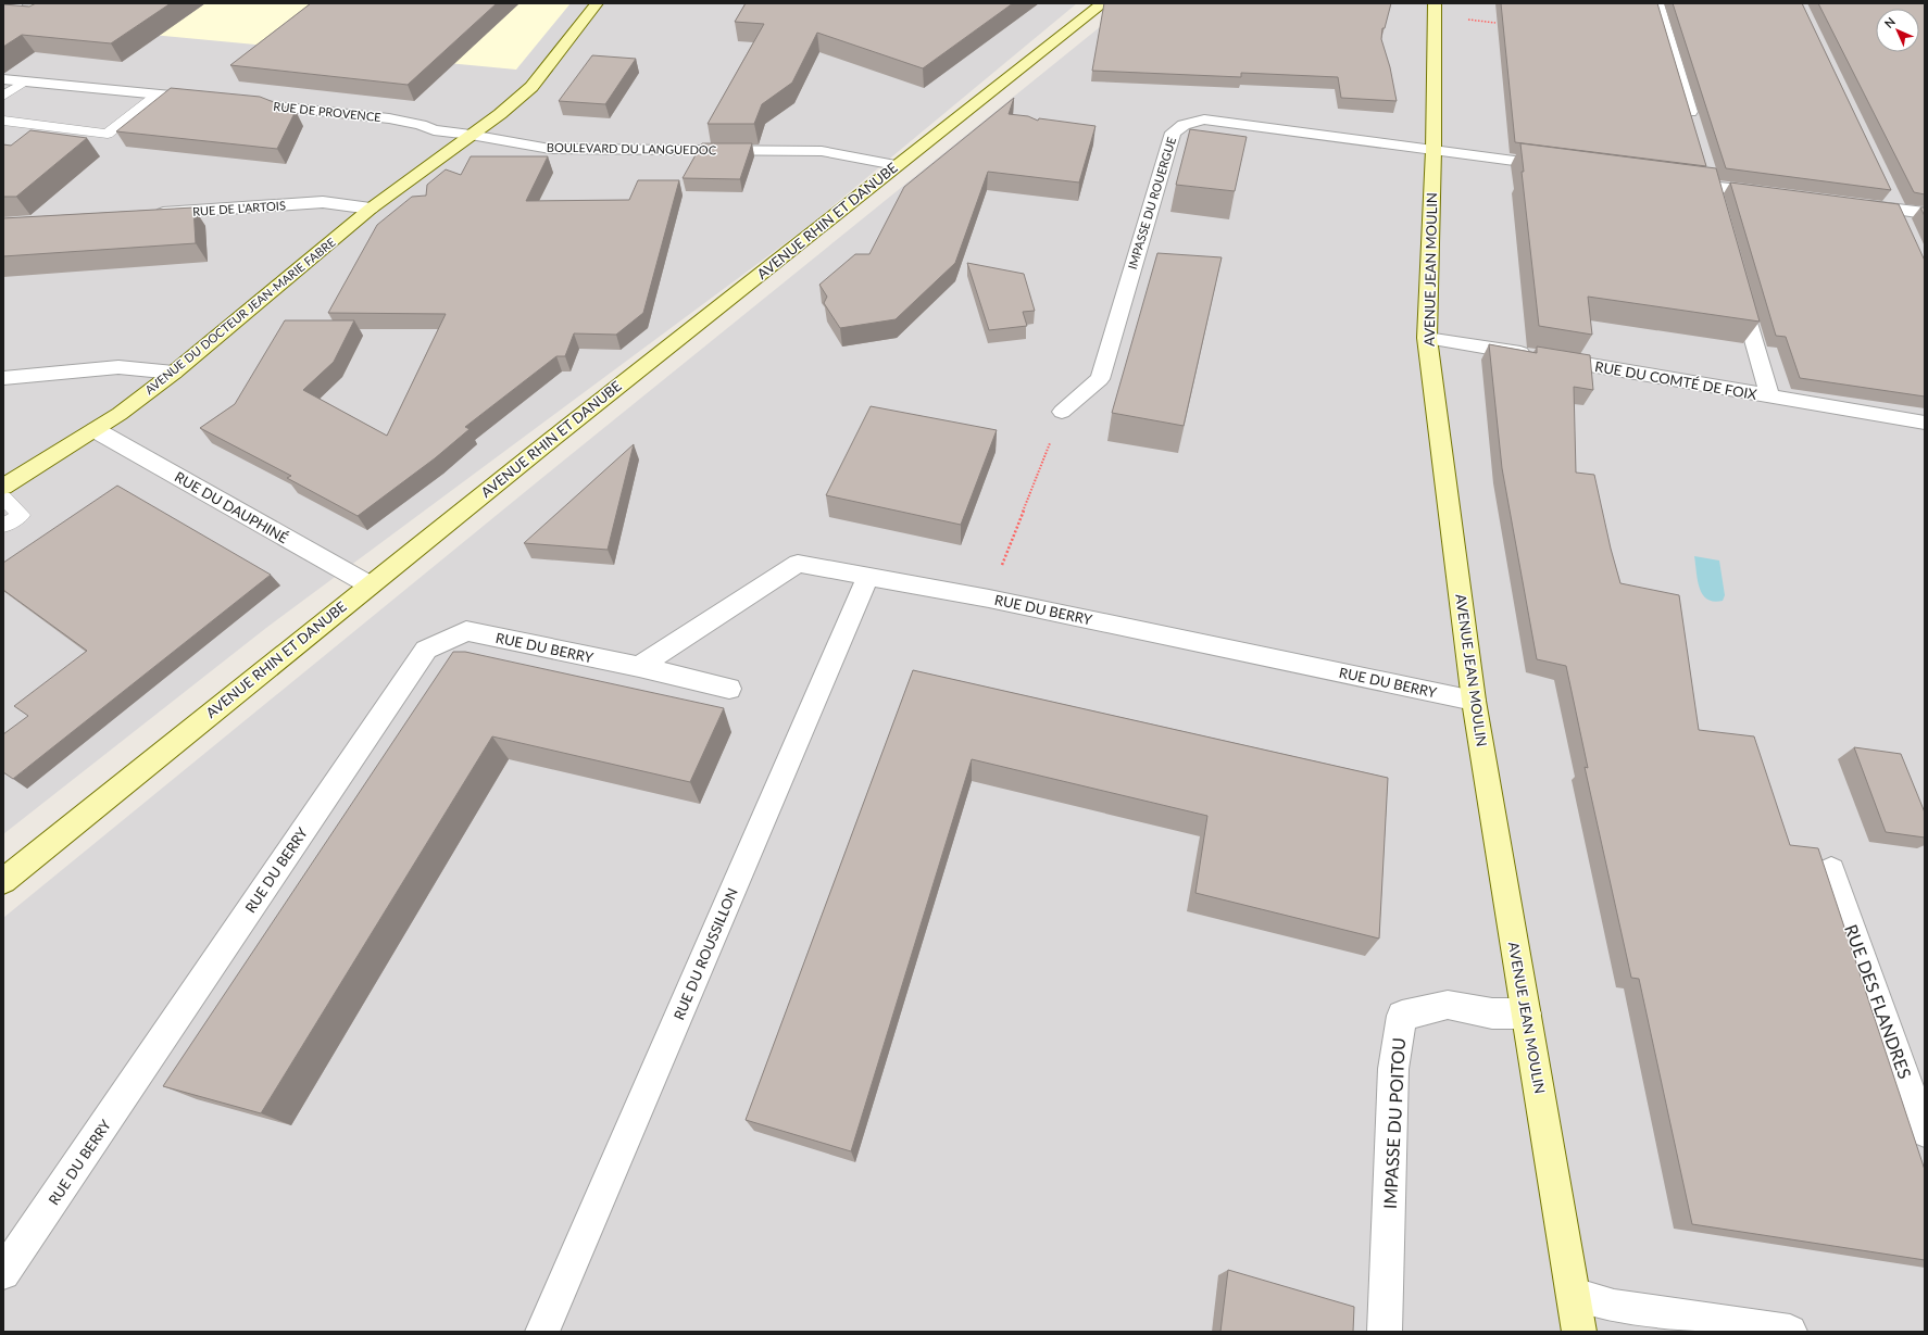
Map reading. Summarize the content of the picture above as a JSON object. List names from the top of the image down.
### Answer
{
  "streets": {
    "street": [
      "RUE DE PROVENCE",
      "BOULEVARD DU LANGUEDOC",
      "IMPASSE DU ROUERGUE",
      "RUE DE L'ARTOIS",
      "AVENUE RHIN ET DANUBE",
      "AVENUE JEAN MOULIN",
      "AVENUE DU DOCTEUR JEAN-MARIE FABRE",
      "RUE DU COMTÉ DE FOIX",
      "RUE DU DAUPHINÉ",
      "RUE DU BERRY",
      "RUE DU ROUSSILLON",
      "RUE DES FLANDRES",
      "IMPASSE DU POITOU"
    ]
  },
  "crossings": [
    ["RUE DE PROVENCE", "BOULEVARD DU LANGUEDOC"],
    ["RUE DE PROVENCE", "AVENUE DU DOCTEUR JEAN-MARIE FABRE"],
    ["BOULEVARD DU LANGUEDOC", "AVENUE RHIN ET DANUBE"],
    ["BOULEVARD DU LANGUEDOC", "AVENUE DU DOCTEUR JEAN-MARIE FABRE"],
    ["IMPASSE DU ROUERGUE", "AVENUE JEAN MOULIN"],
    ["RUE DE L'ARTOIS", "AVENUE DU DOCTEUR JEAN-MARIE FABRE"],
    ["AVENUE RHIN ET DANUBE", "RUE DU DAUPHINÉ"],
    ["AVENUE JEAN MOULIN", "RUE DU COMTÉ DE FOIX"],
    ["AVENUE JEAN MOULIN", "RUE DU BERRY"],
    ["AVENUE JEAN MOULIN", "IMPASSE DU POITOU"],
    ["AVENUE DU DOCTEUR JEAN-MARIE FABRE", "RUE DU DAUPHINÉ"],
    ["RUE DU BERRY", "RUE DU ROUSSILLON"]
  ],
  "north": "top left"
}
